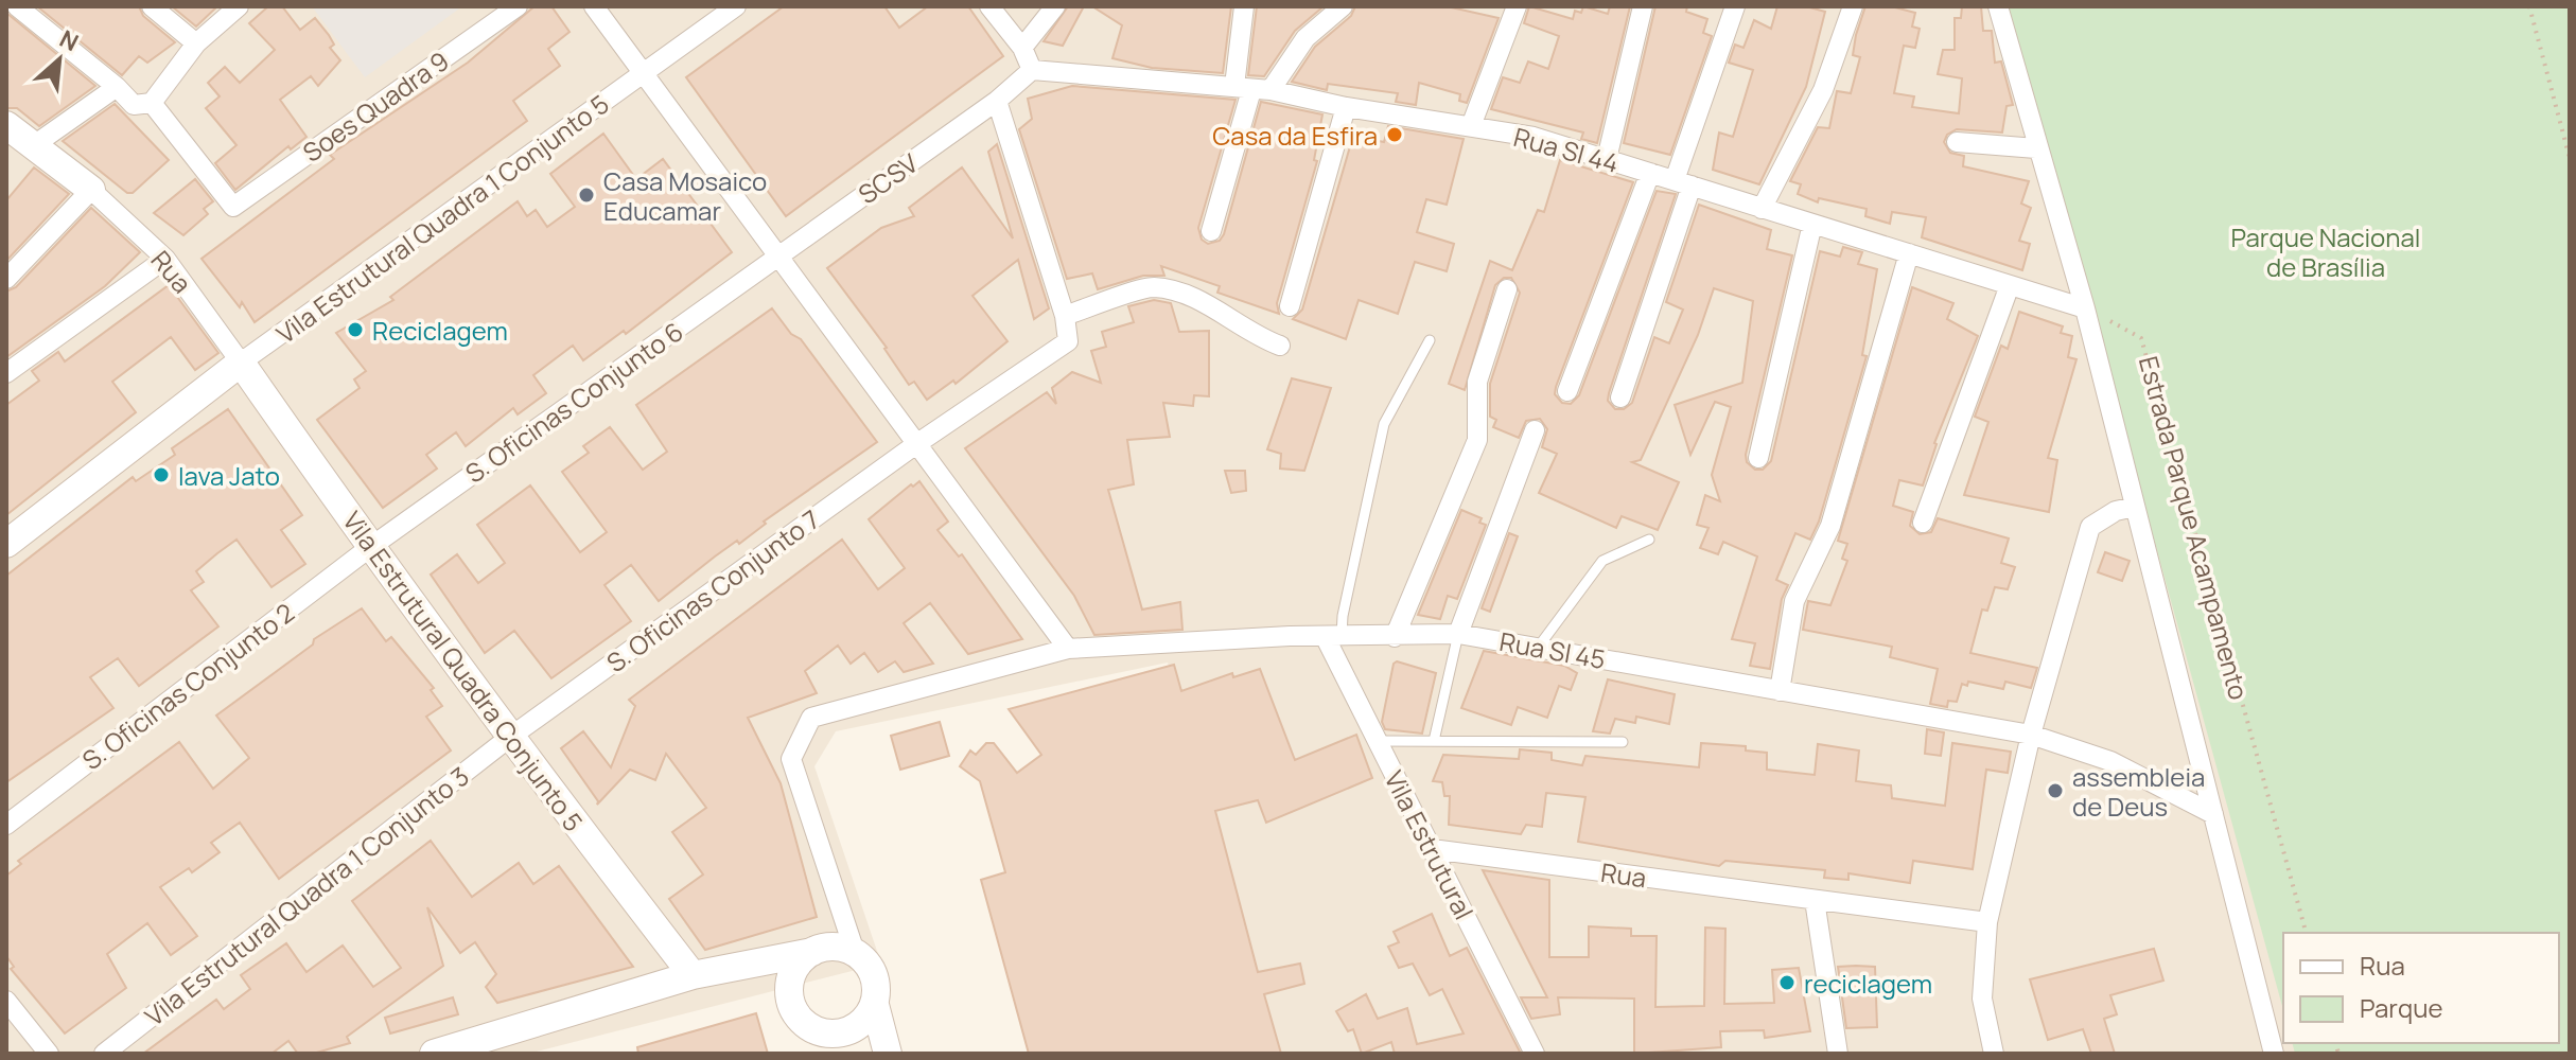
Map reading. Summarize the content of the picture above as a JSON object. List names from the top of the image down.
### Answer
{
  "streets": {
    "street": [
      "Soes Quadra 9",
      "Rua Sl 44",
      "SCSV",
      "Vila Estrutural Quadra 1 Conjunto 5",
      "Rua",
      "S. Oficinas Conjunto 6",
      "S. Oficinas Conjunto 7",
      "Rua Sl 45",
      "Vila Estrutural Quadra Conjunto 5",
      "S. Oficinas Conjunto 2",
      "Vila Estrutural",
      "Vila Estrutural Quadra 1 Conjunto 3"
    ],
    "path": ["Estrada Parque Acampamento"]
  },
  "crossings": [
    ["Rua Sl 44", "SCSV"],
    ["Rua Sl 44", "Estrada Parque Acampamento"],
    ["SCSV", "S. Oficinas Conjunto 6"],
    ["Vila Estrutural Quadra 1 Conjunto 5", "Rua"],
    ["Vila Estrutural Quadra 1 Conjunto 5", "Vila Estrutural Quadra Conjunto 5"],
    ["Rua", "Vila Estrutural Quadra Conjunto 5"],
    ["Rua", "Vila Estrutural"],
    ["S. Oficinas Conjunto 6", "Vila Estrutural Quadra Conjunto 5"],
    ["S. Oficinas Conjunto 6", "S. Oficinas Conjunto 2"],
    ["S. Oficinas Conjunto 7", "Vila Estrutural Quadra Conjunto 5"],
    ["S. Oficinas Conjunto 7", "Vila Estrutural Quadra 1 Conjunto 3"],
    ["Rua Sl 45", "Vila Estrutural"],
    ["Vila Estrutural Quadra Conjunto 5", "S. Oficinas Conjunto 2"],
    ["Vila Estrutural Quadra Conjunto 5", "Vila Estrutural Quadra 1 Conjunto 3"]
  ],
  "parks": ["Parque Nacional de Brasília"],
  "places": [
    "Casa da Esfira",
    "Casa Mosaico Educamar",
    "Reciclagem",
    "lava Jato",
    "assembleia de Deus",
    "reciclagem"
  ],
  "legend": ["Rua", "Parque"],
  "north": "top right"
}
